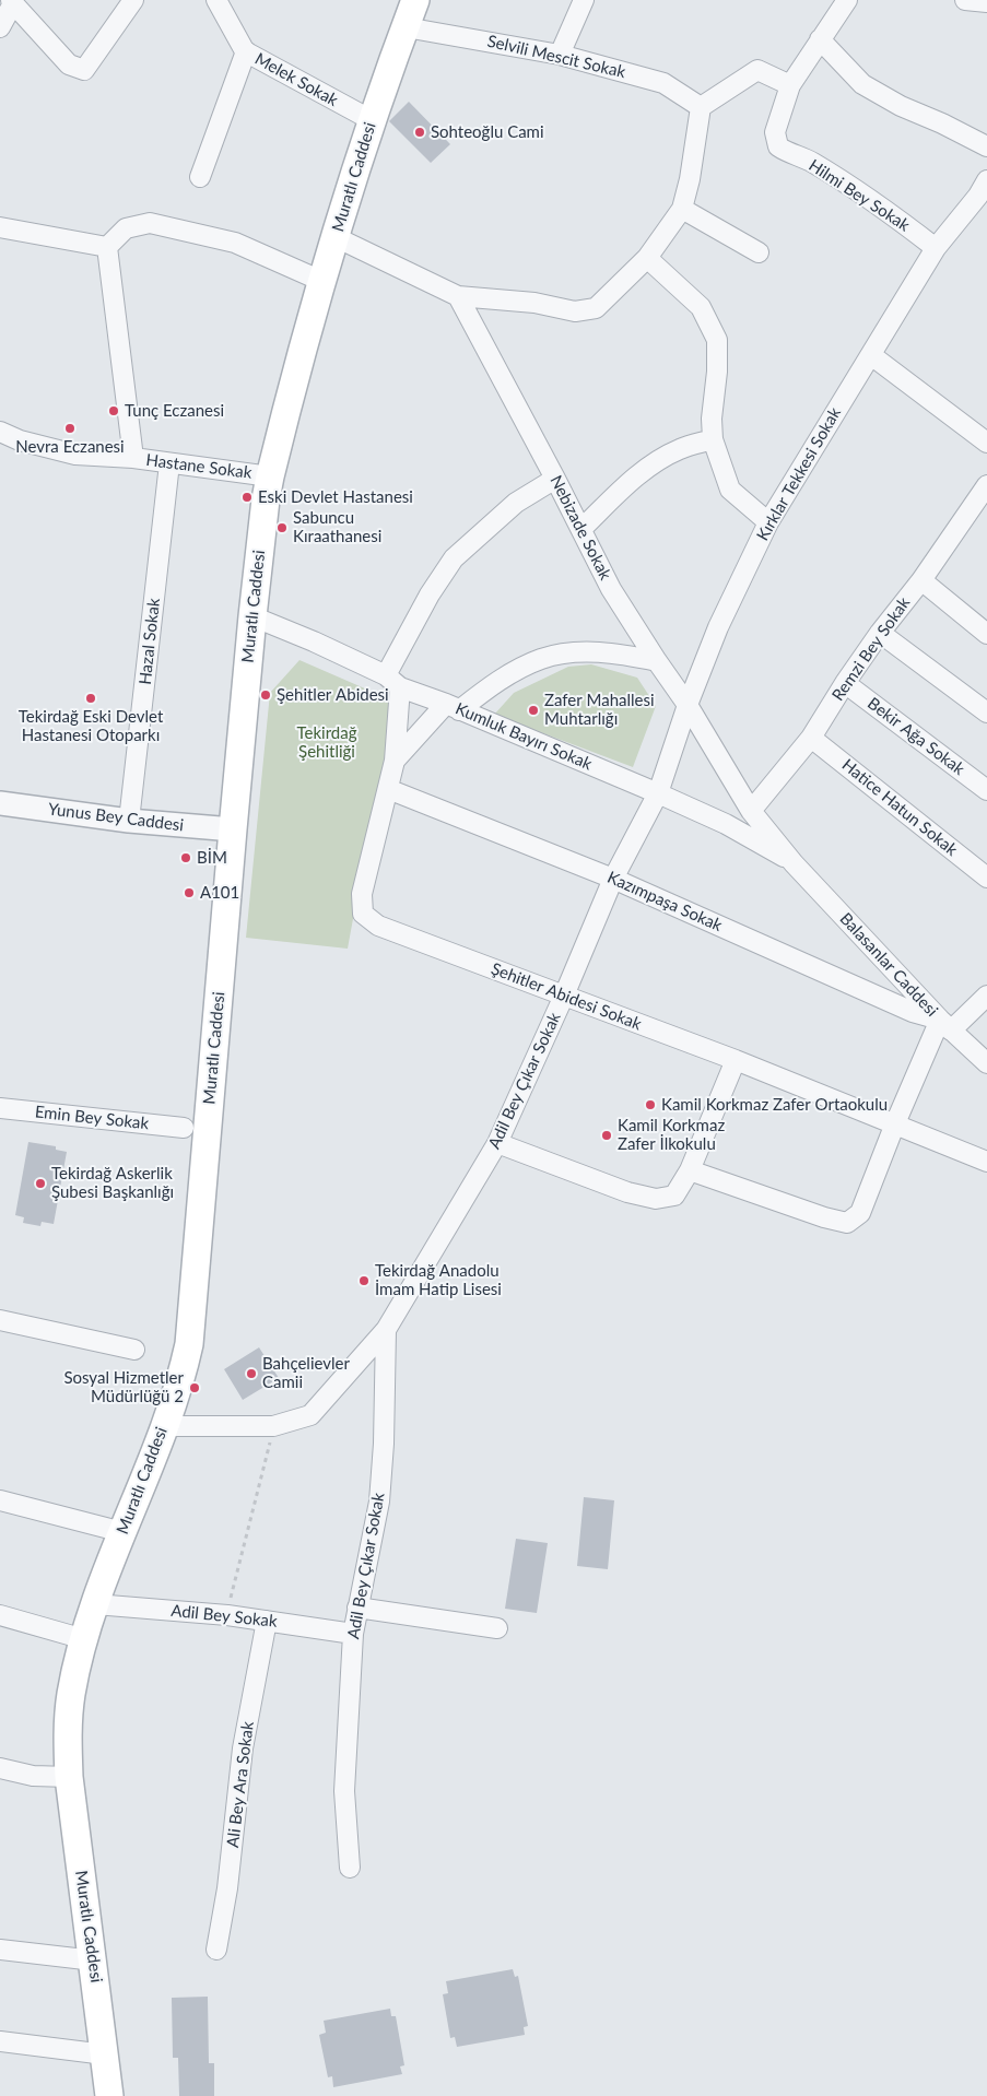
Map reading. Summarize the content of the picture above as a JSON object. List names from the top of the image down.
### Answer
{
  "streets": {
    "main road": ["Muratlı Caddesi"],
    "street": [
      "Selvili Mescit Sokak",
      "Melek Sokak",
      "Hilmi Bey Sokak",
      "Hastane Sokak",
      "Kırklar Tekkesi Sokak",
      "Nebizade Sokak",
      "Hazal Sokak",
      "Remzi Bey Sokak",
      "Kumluk Bayırı Sokak",
      "Bekir Ağa Sokak",
      "Hatice Hatun Sokak",
      "Yunus Bey Caddesi",
      "Kazımpaşa Sokak",
      "Balasanlar Caddesi",
      "Şehitler Abidesi Sokak",
      "Adil Bey Çıkar Sokak",
      "Emin Bey Sokak",
      "Adil Bey Sokak",
      "Ali Bey Ara Sokak"
    ]
  },
  "crossings": [
    ["Selvili Mescit Sokak", "Muratlı Caddesi"],
    ["Melek Sokak", "Muratlı Caddesi"],
    ["Muratlı Caddesi", "Hastane Sokak"],
    ["Muratlı Caddesi", "Kumluk Bayırı Sokak"],
    ["Muratlı Caddesi", "Yunus Bey Caddesi"],
    ["Muratlı Caddesi", "Adil Bey Çıkar Sokak"],
    ["Muratlı Caddesi", "Adil Bey Sokak"],
    ["Hilmi Bey Sokak", "Kırklar Tekkesi Sokak"],
    ["Hastane Sokak", "Hazal Sokak"],
    ["Kırklar Tekkesi Sokak", "Nebizade Sokak"],
    ["Kırklar Tekkesi Sokak", "Kumluk Bayırı Sokak"],
    ["Kırklar Tekkesi Sokak", "Adil Bey Çıkar Sokak"],
    ["Nebizade Sokak", "Remzi Bey Sokak"],
    ["Nebizade Sokak", "Kumluk Bayırı Sokak"],
    ["Nebizade Sokak", "Balasanlar Caddesi"],
    ["Hazal Sokak", "Yunus Bey Caddesi"],
    ["Remzi Bey Sokak", "Bekir Ağa Sokak"],
    ["Remzi Bey Sokak", "Hatice Hatun Sokak"],
    ["Kumluk Bayırı Sokak", "Balasanlar Caddesi"],
    ["Kumluk Bayırı Sokak", "Şehitler Abidesi Sokak"],
    ["Kumluk Bayırı Sokak", "Adil Bey Çıkar Sokak"],
    ["Kazımpaşa Sokak", "Balasanlar Caddesi"],
    ["Kazımpaşa Sokak", "Şehitler Abidesi Sokak"],
    ["Kazımpaşa Sokak", "Adil Bey Çıkar Sokak"],
    ["Şehitler Abidesi Sokak", "Adil Bey Çıkar Sokak"],
    ["Adil Bey Çıkar Sokak", "Adil Bey Sokak"],
    ["Adil Bey Sokak", "Ali Bey Ara Sokak"]
  ],
  "parks": ["Tekirdağ Şehitliği"],
  "places": [
    "Sohteoğlu Cami",
    "Tunç Eczanesi",
    "Nevra Eczanesi",
    "Eski Devlet Hastanesi",
    "Sabuncu Kıraathanesi",
    "Şehitler Abidesi",
    "Tekirdağ Eski Devlet Hastanesi Otoparkı",
    "Zafer Mahallesi Muhtarlığı",
    "BİM",
    "A101",
    "Kamil Korkmaz Zafer Ortaokulu",
    "Kamil Korkmaz Zafer İlkokulu",
    "Tekirdağ Askerlik Şubesi Başkanlığı",
    "Tekirdağ Anadolu İmam Hatip Lisesi",
    "Bahçelievler Camii",
    "Sosyal Hizmetler Müdürlüğü 2"
  ]
}
